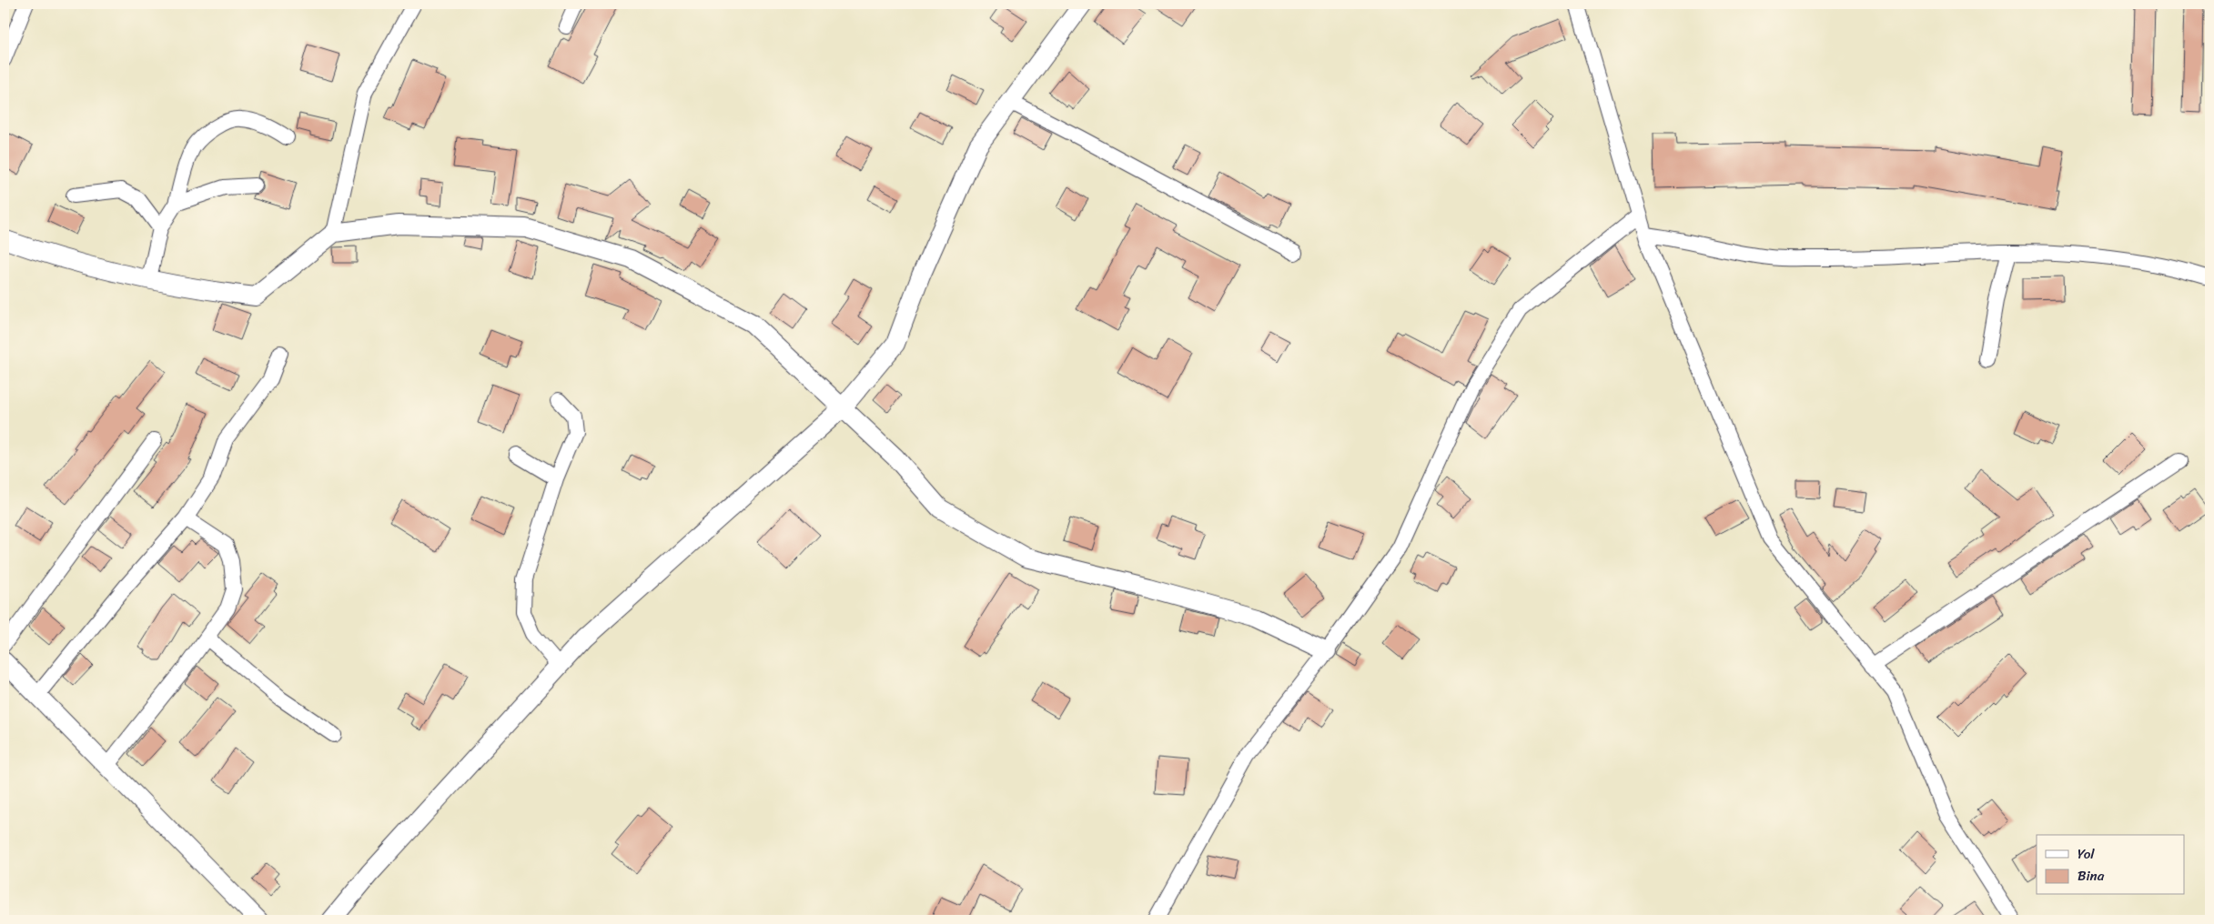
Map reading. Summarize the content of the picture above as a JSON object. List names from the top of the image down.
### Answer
{
  "legend": ["Yol", "Bina"]
}
